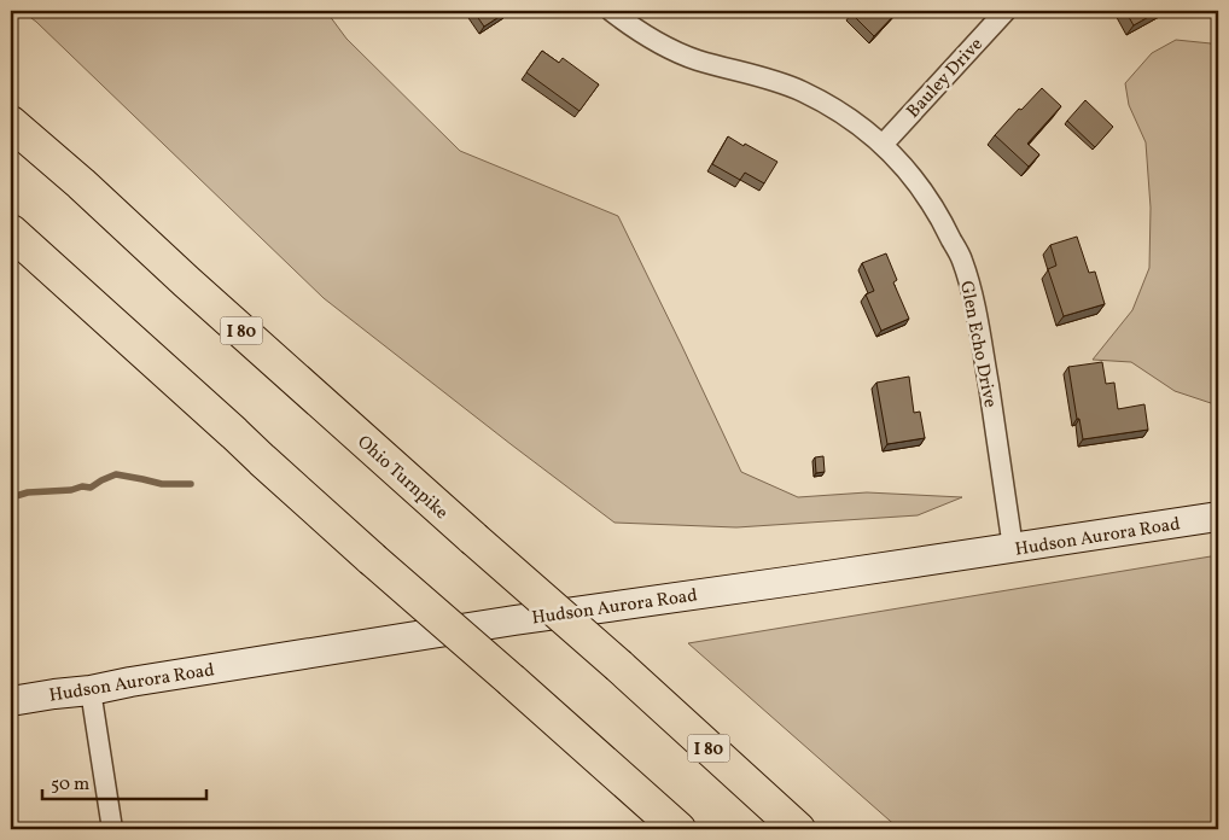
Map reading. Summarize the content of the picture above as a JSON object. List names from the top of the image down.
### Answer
{
  "streets": {
    "highway": ["I 80", "Ohio Turnpike"],
    "street": ["Bauley Drive", "Glen Echo Drive", "Hudson Aurora Road"]
  },
  "crossings": [
    ["Bauley Drive", "Glen Echo Drive"],
    ["Glen Echo Drive", "Hudson Aurora Road"]
  ],
  "scale_bar": "50 m"
}
